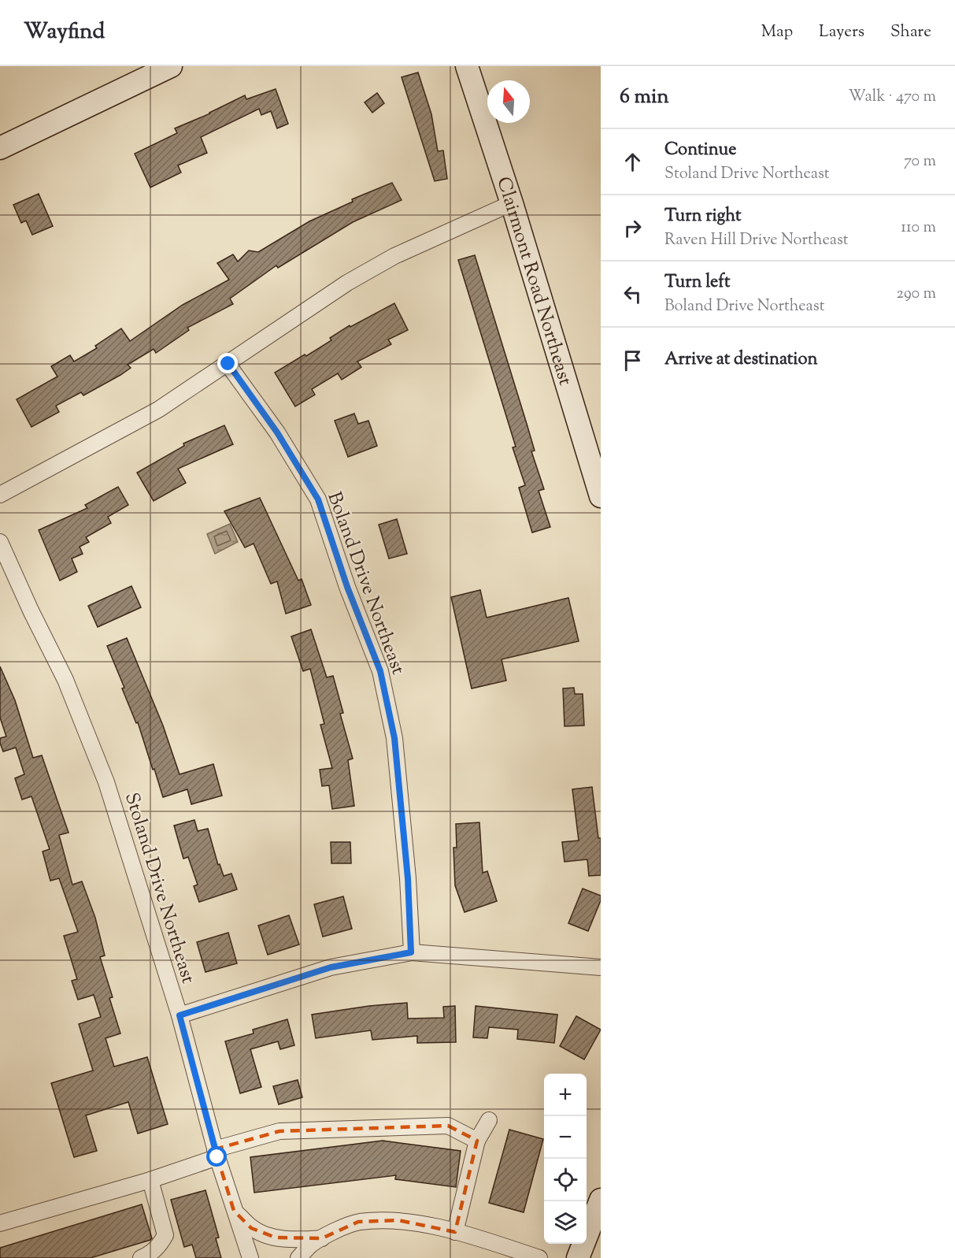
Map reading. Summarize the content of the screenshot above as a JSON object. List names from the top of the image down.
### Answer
{
  "streets": {
    "main road": ["Clairmont Road Northeast"],
    "street": ["Boland Drive Northeast", "Stoland Drive Northeast"]
  },
  "north": "top",
  "page": {
    "header": "Wayfind",
    "nav": ["Map", "Layers", "Share"],
    "heading": ["6 min", "Walk · 470 m"],
    "list": [
      ["Continue", "Stoland Drive Northeast", "70 m"],
      ["Turn right", "Raven Hill Drive Northeast", "110 m"],
      ["Turn left", "Boland Drive Northeast", "290 m"],
      "Arrive at destination"
    ],
    "map_buttons": ["+", "−"]
  }
}
